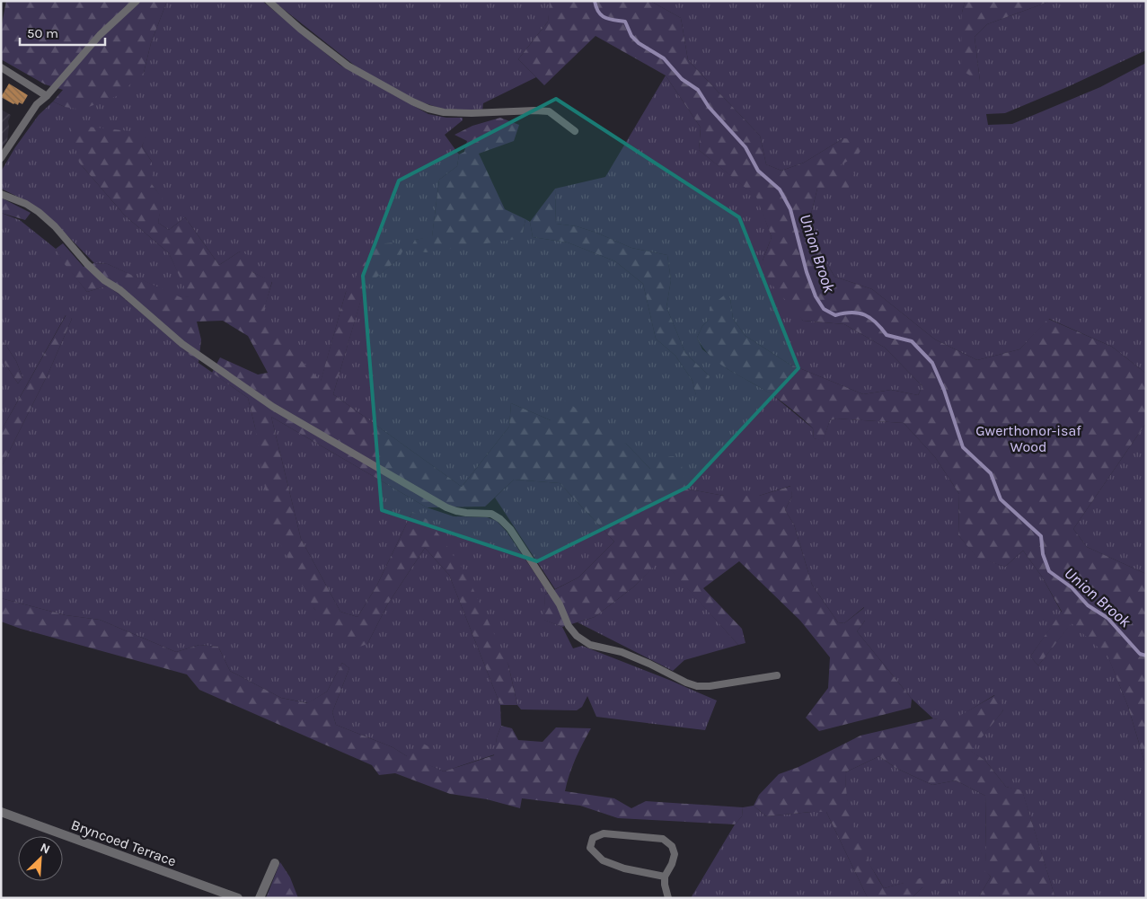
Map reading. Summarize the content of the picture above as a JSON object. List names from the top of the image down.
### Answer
{
  "streets": {
    "street": ["Bryncoed Terrace"]
  },
  "water": ["Union Brook"],
  "parks": ["Gwerthonor-isaf Wood"],
  "scale_bar": "50 m",
  "north": "top right"
}
